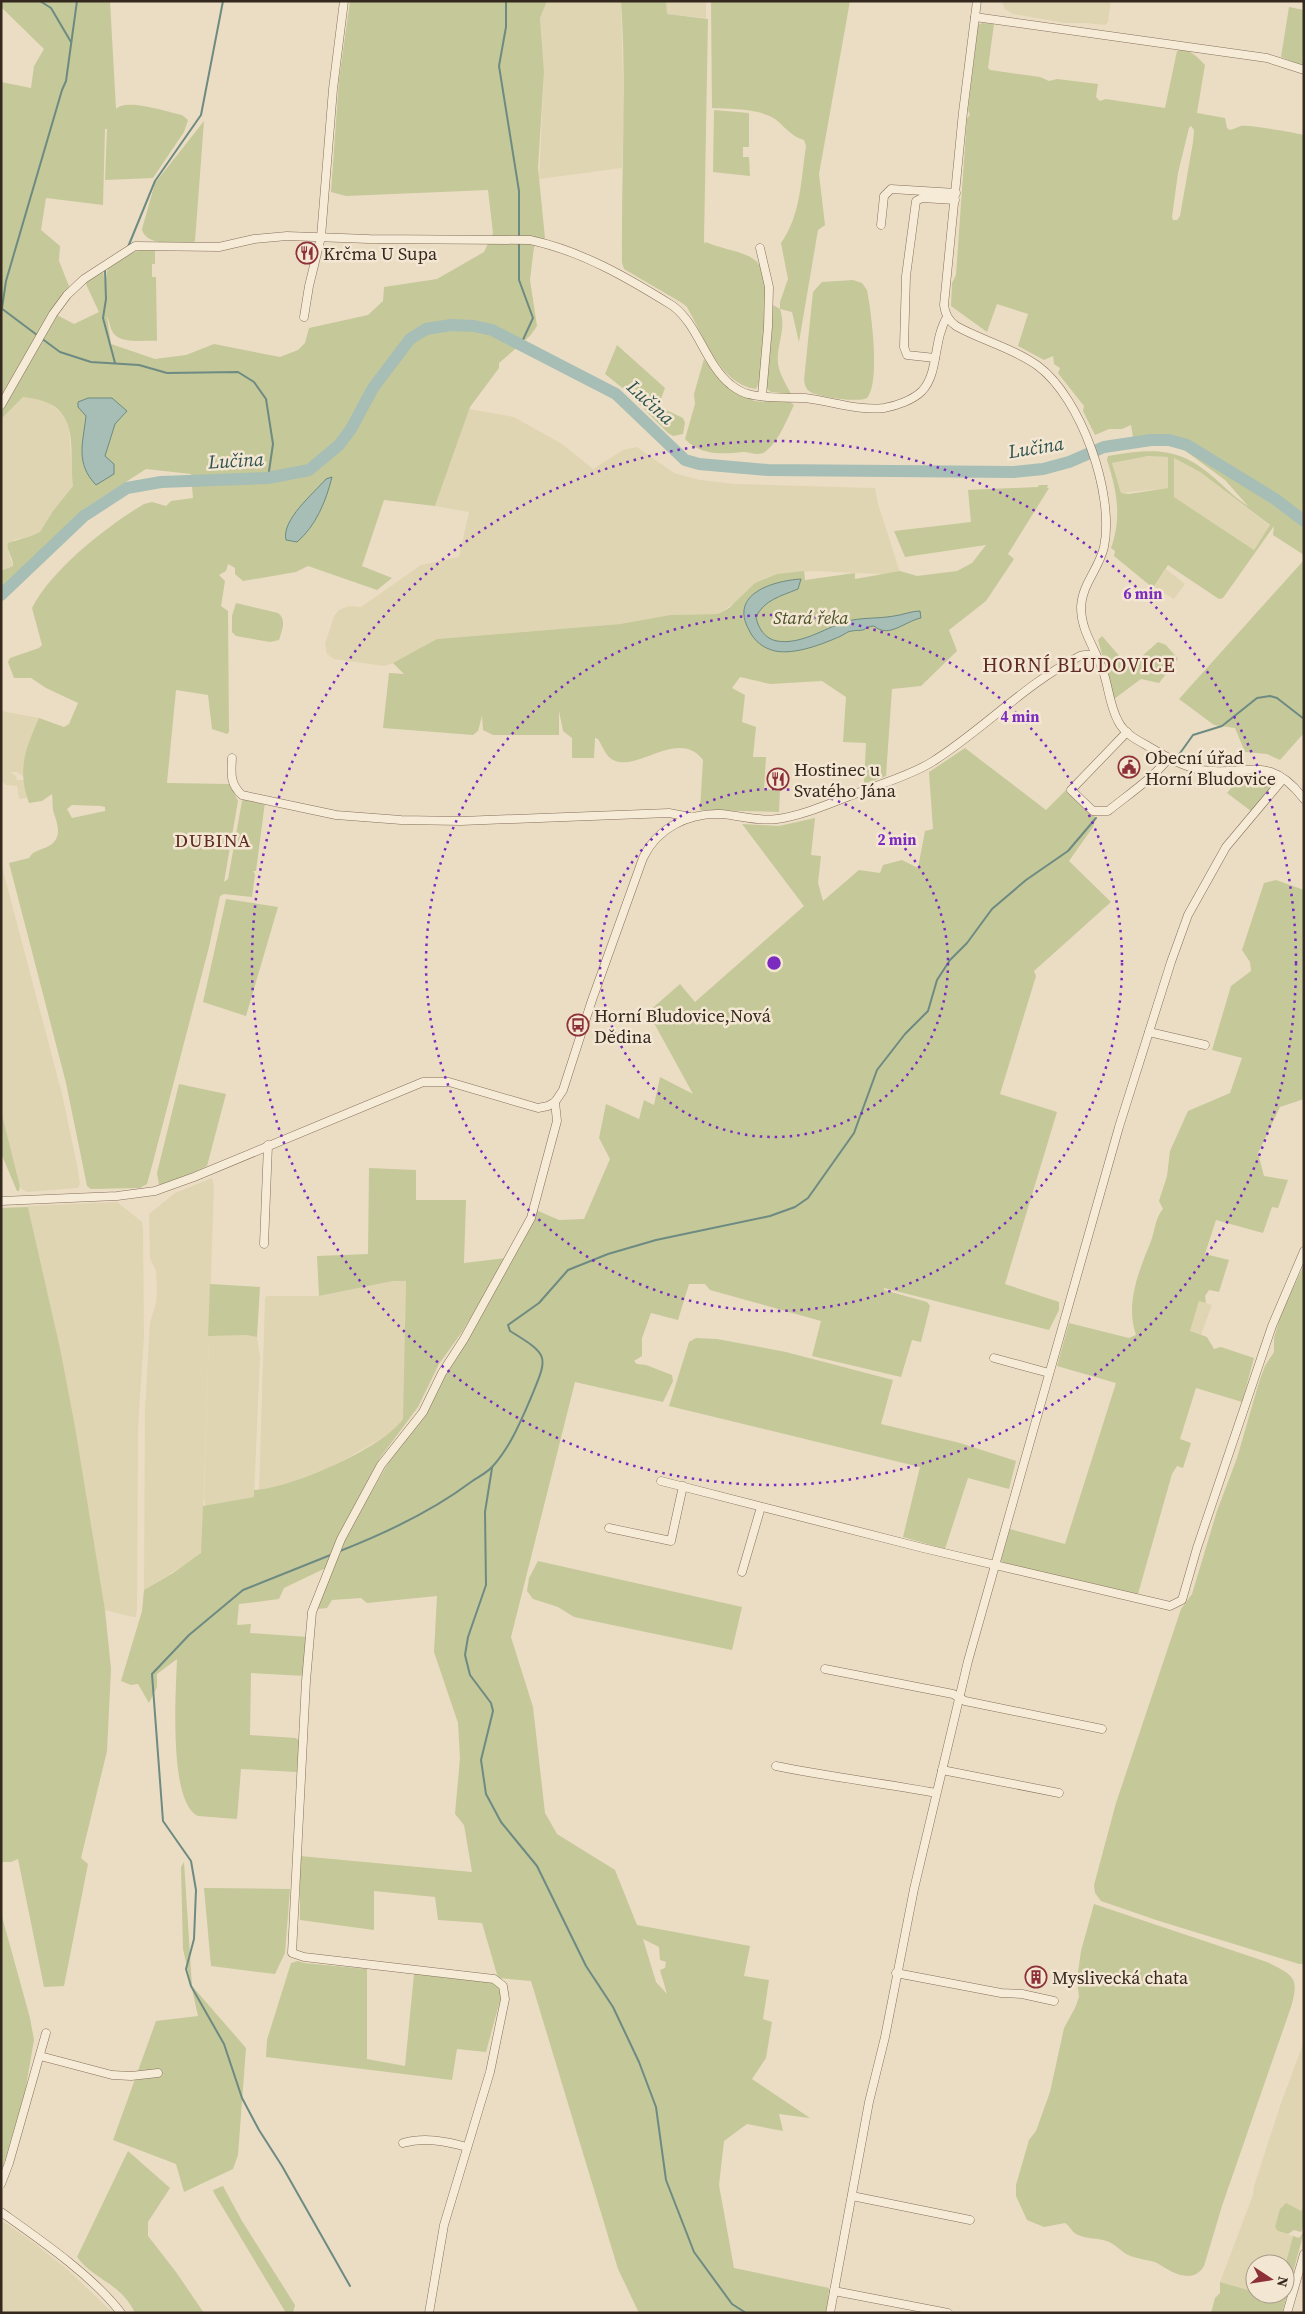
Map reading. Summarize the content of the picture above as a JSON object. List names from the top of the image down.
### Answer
{
  "districts": ["HORNÍ BLUDOVICE", "DUBINA"],
  "water": ["Lučina"],
  "parks": ["Stará řeka"],
  "places": {
    "restaurant": ["Krčma U Supa", "Hostinec u Svatého Jána"],
    "public building": ["Obecní úřad Horní Bludovice"],
    "bus stop": ["Horní Bludovice,Nová Dědina"],
    "building": ["Myslivecká chata"]
  },
  "north": "right",
  "rings": ["6 min", "4 min", "2 min"]
}
